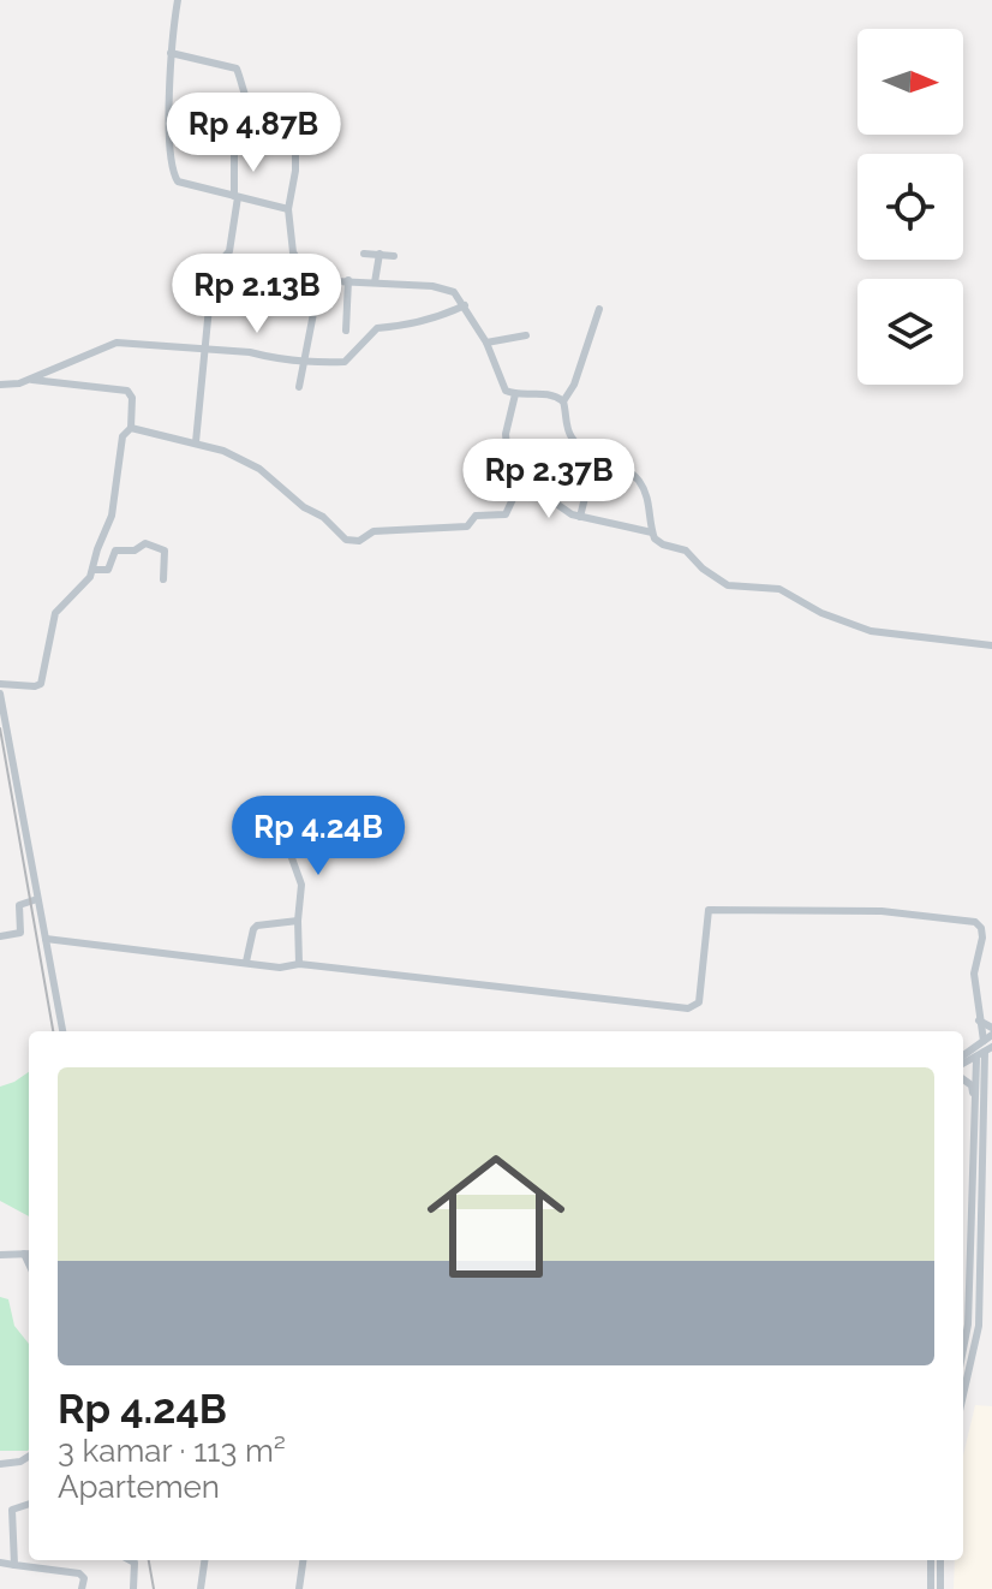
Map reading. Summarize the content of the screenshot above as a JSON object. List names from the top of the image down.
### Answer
{
  "north": "right",
  "page": {
    "price": [
      "Rp 4.87B",
      "Rp 2.13B",
      "Rp 2.37B",
      "Rp 4.24B"
    ],
    "list": [
      {
        "name": "Rp 4.24B",
        "note": "3 kamar · 113 m² · Apartemen"
      }
    ]
  }
}
